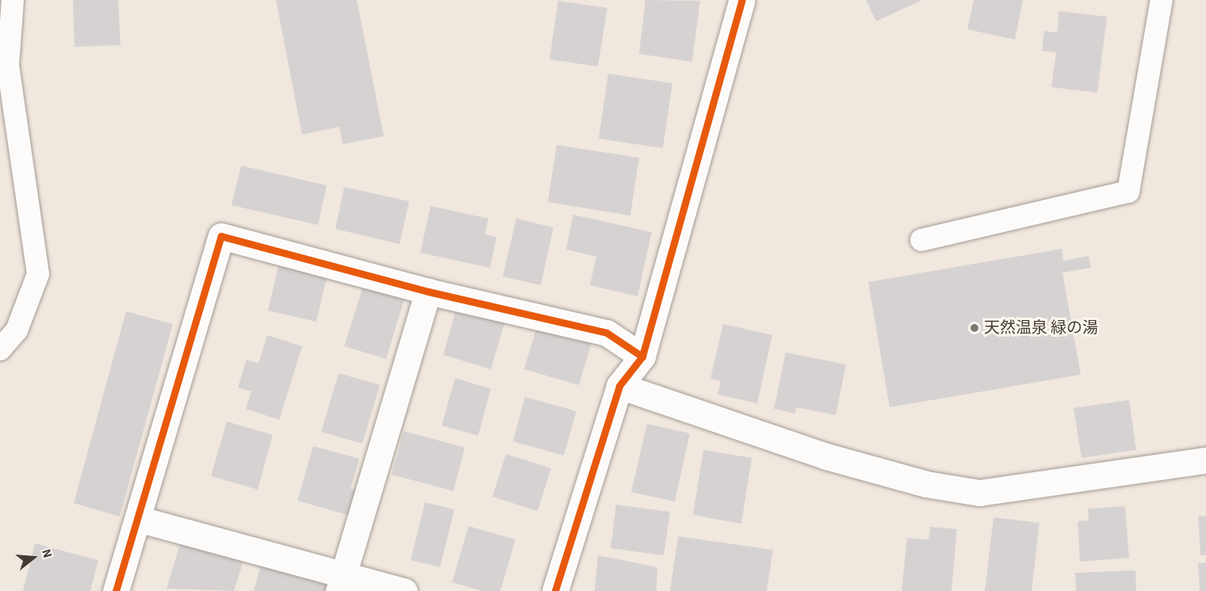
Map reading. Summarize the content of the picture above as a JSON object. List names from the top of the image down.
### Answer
{
  "places": ["天然温泉 緑の湯"],
  "north": "right"
}
